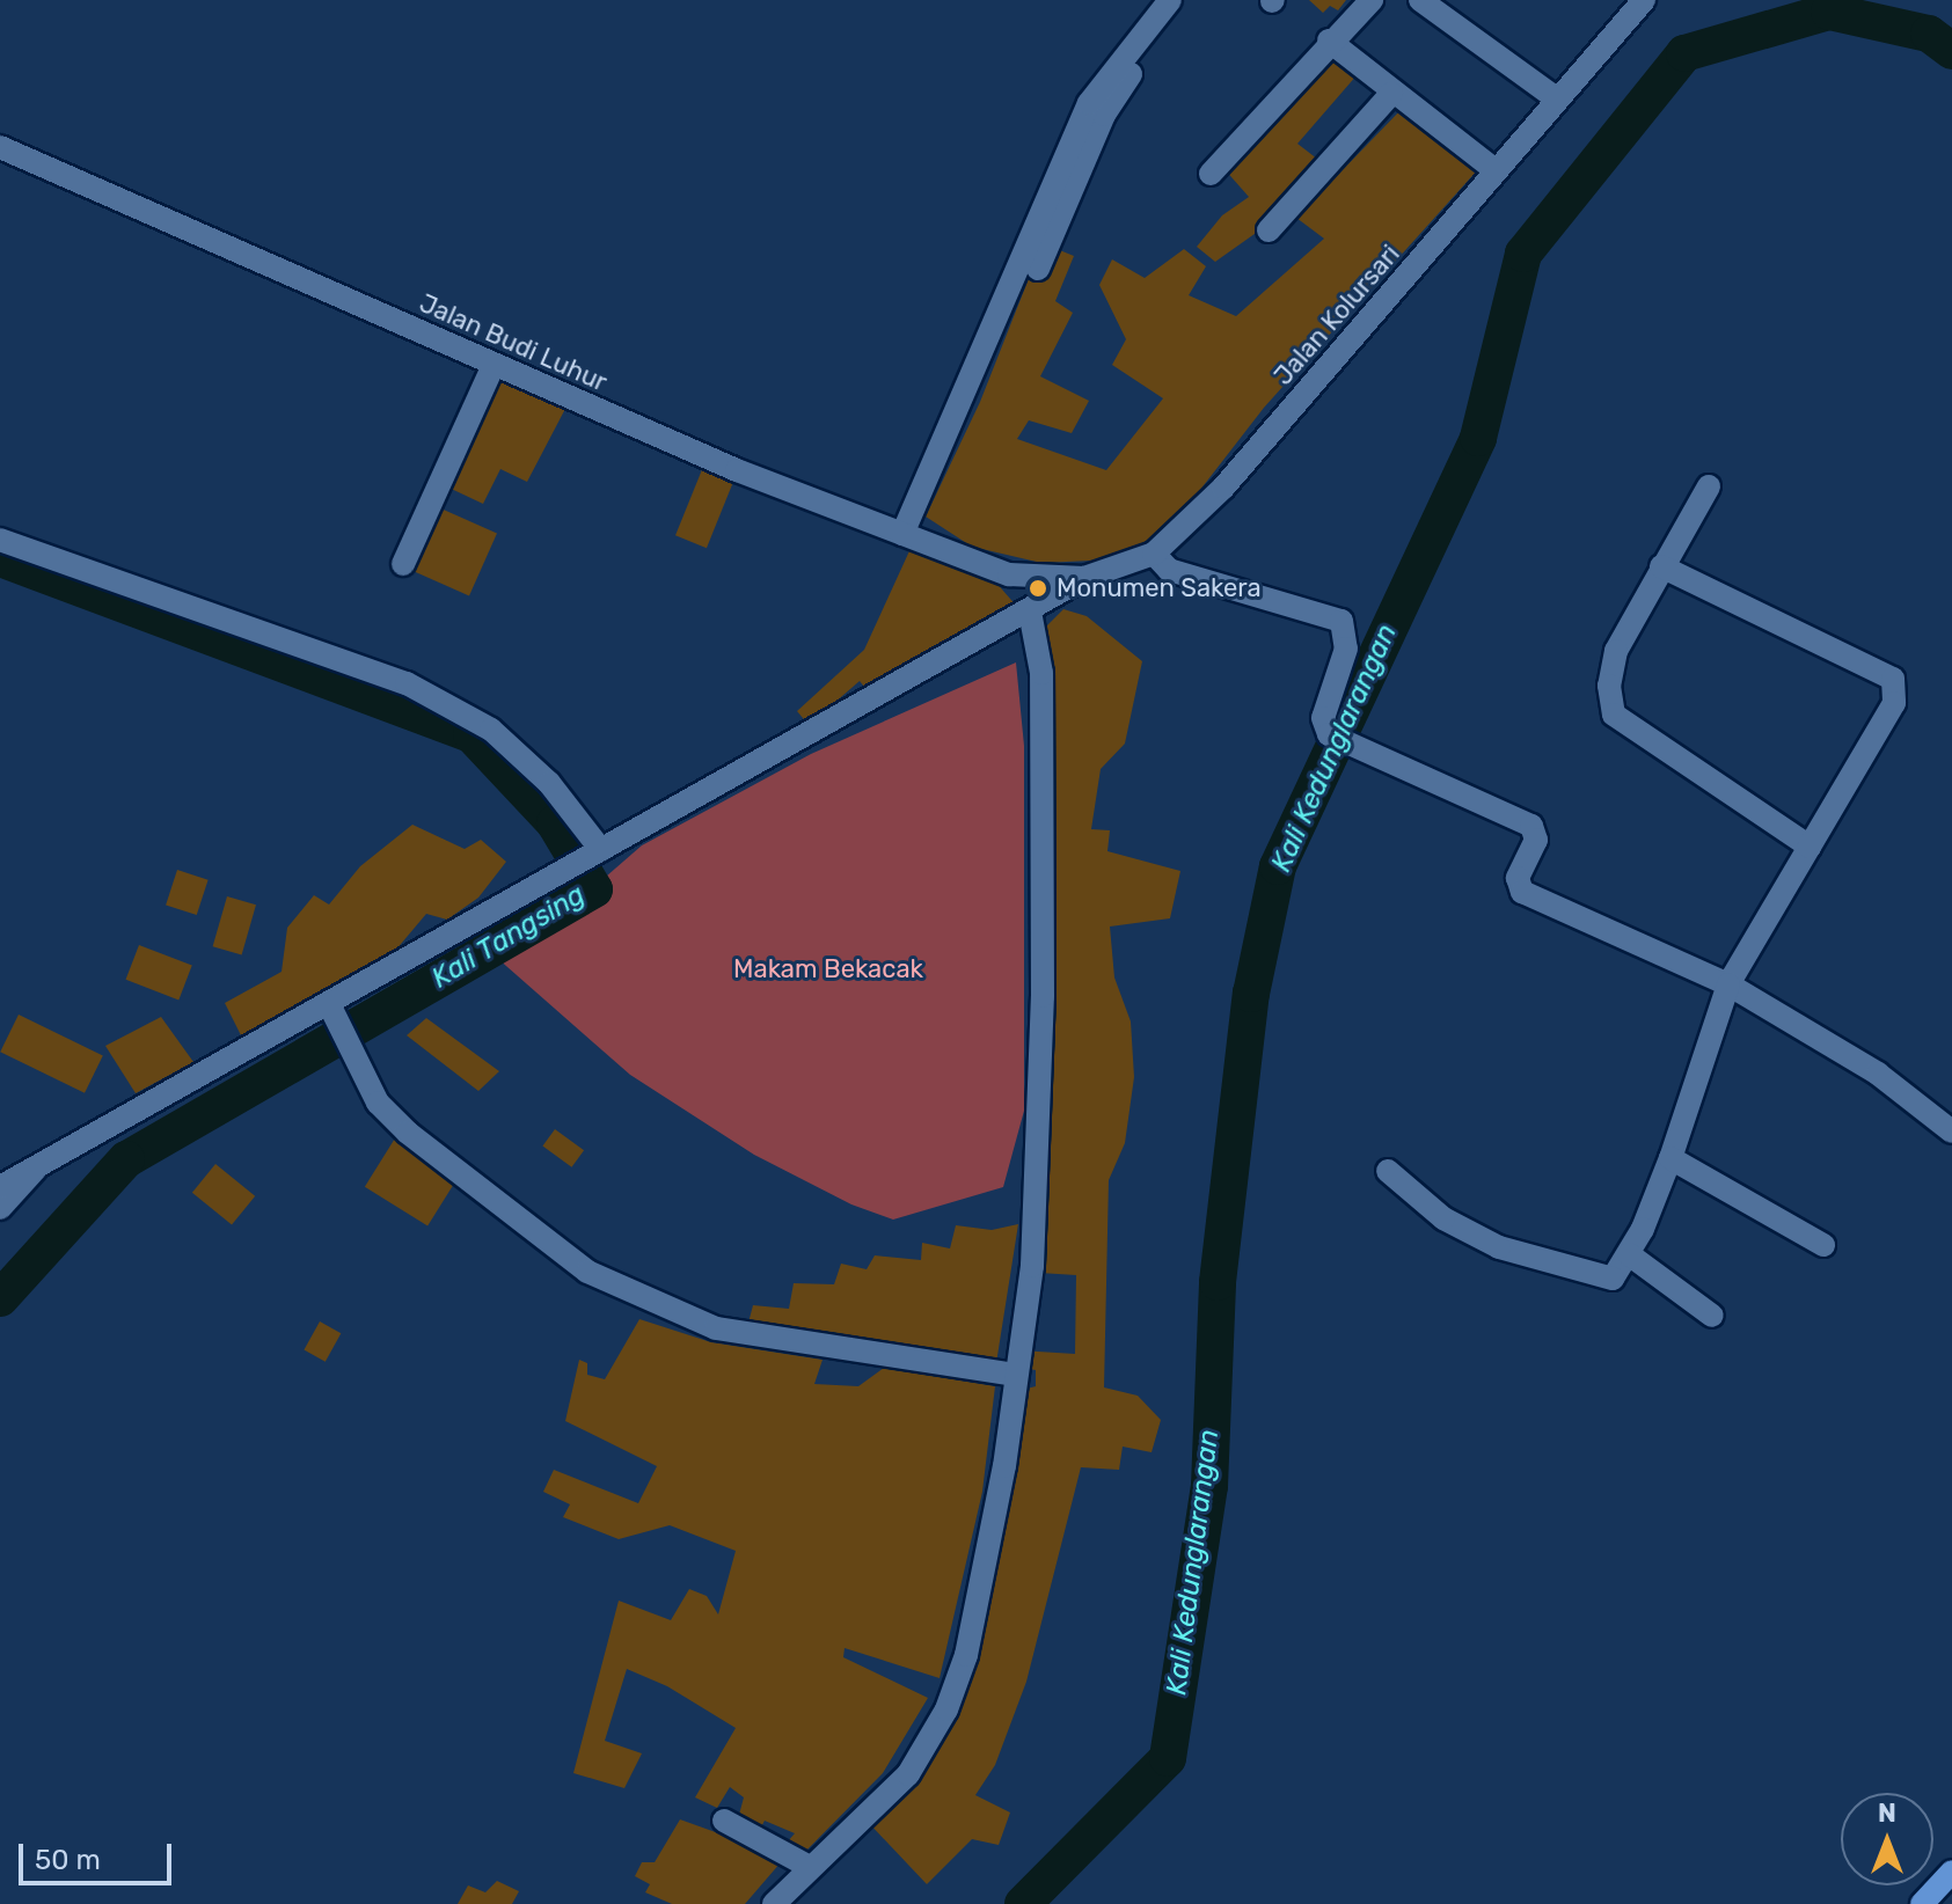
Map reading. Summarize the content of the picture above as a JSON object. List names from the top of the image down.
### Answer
{
  "streets": {
    "street": ["Jalan Kolursari", "Jalan Budi Luhur"]
  },
  "crossings": [
    ["Jalan Kolursari", "Jalan Budi Luhur"]
  ],
  "water": ["Kali Kedunglarangan", "Kali Tangsing"],
  "parks": ["Makam Bekacak"],
  "places": ["Monumen Sakera"],
  "scale_bar": "50 m",
  "north": "top"
}
